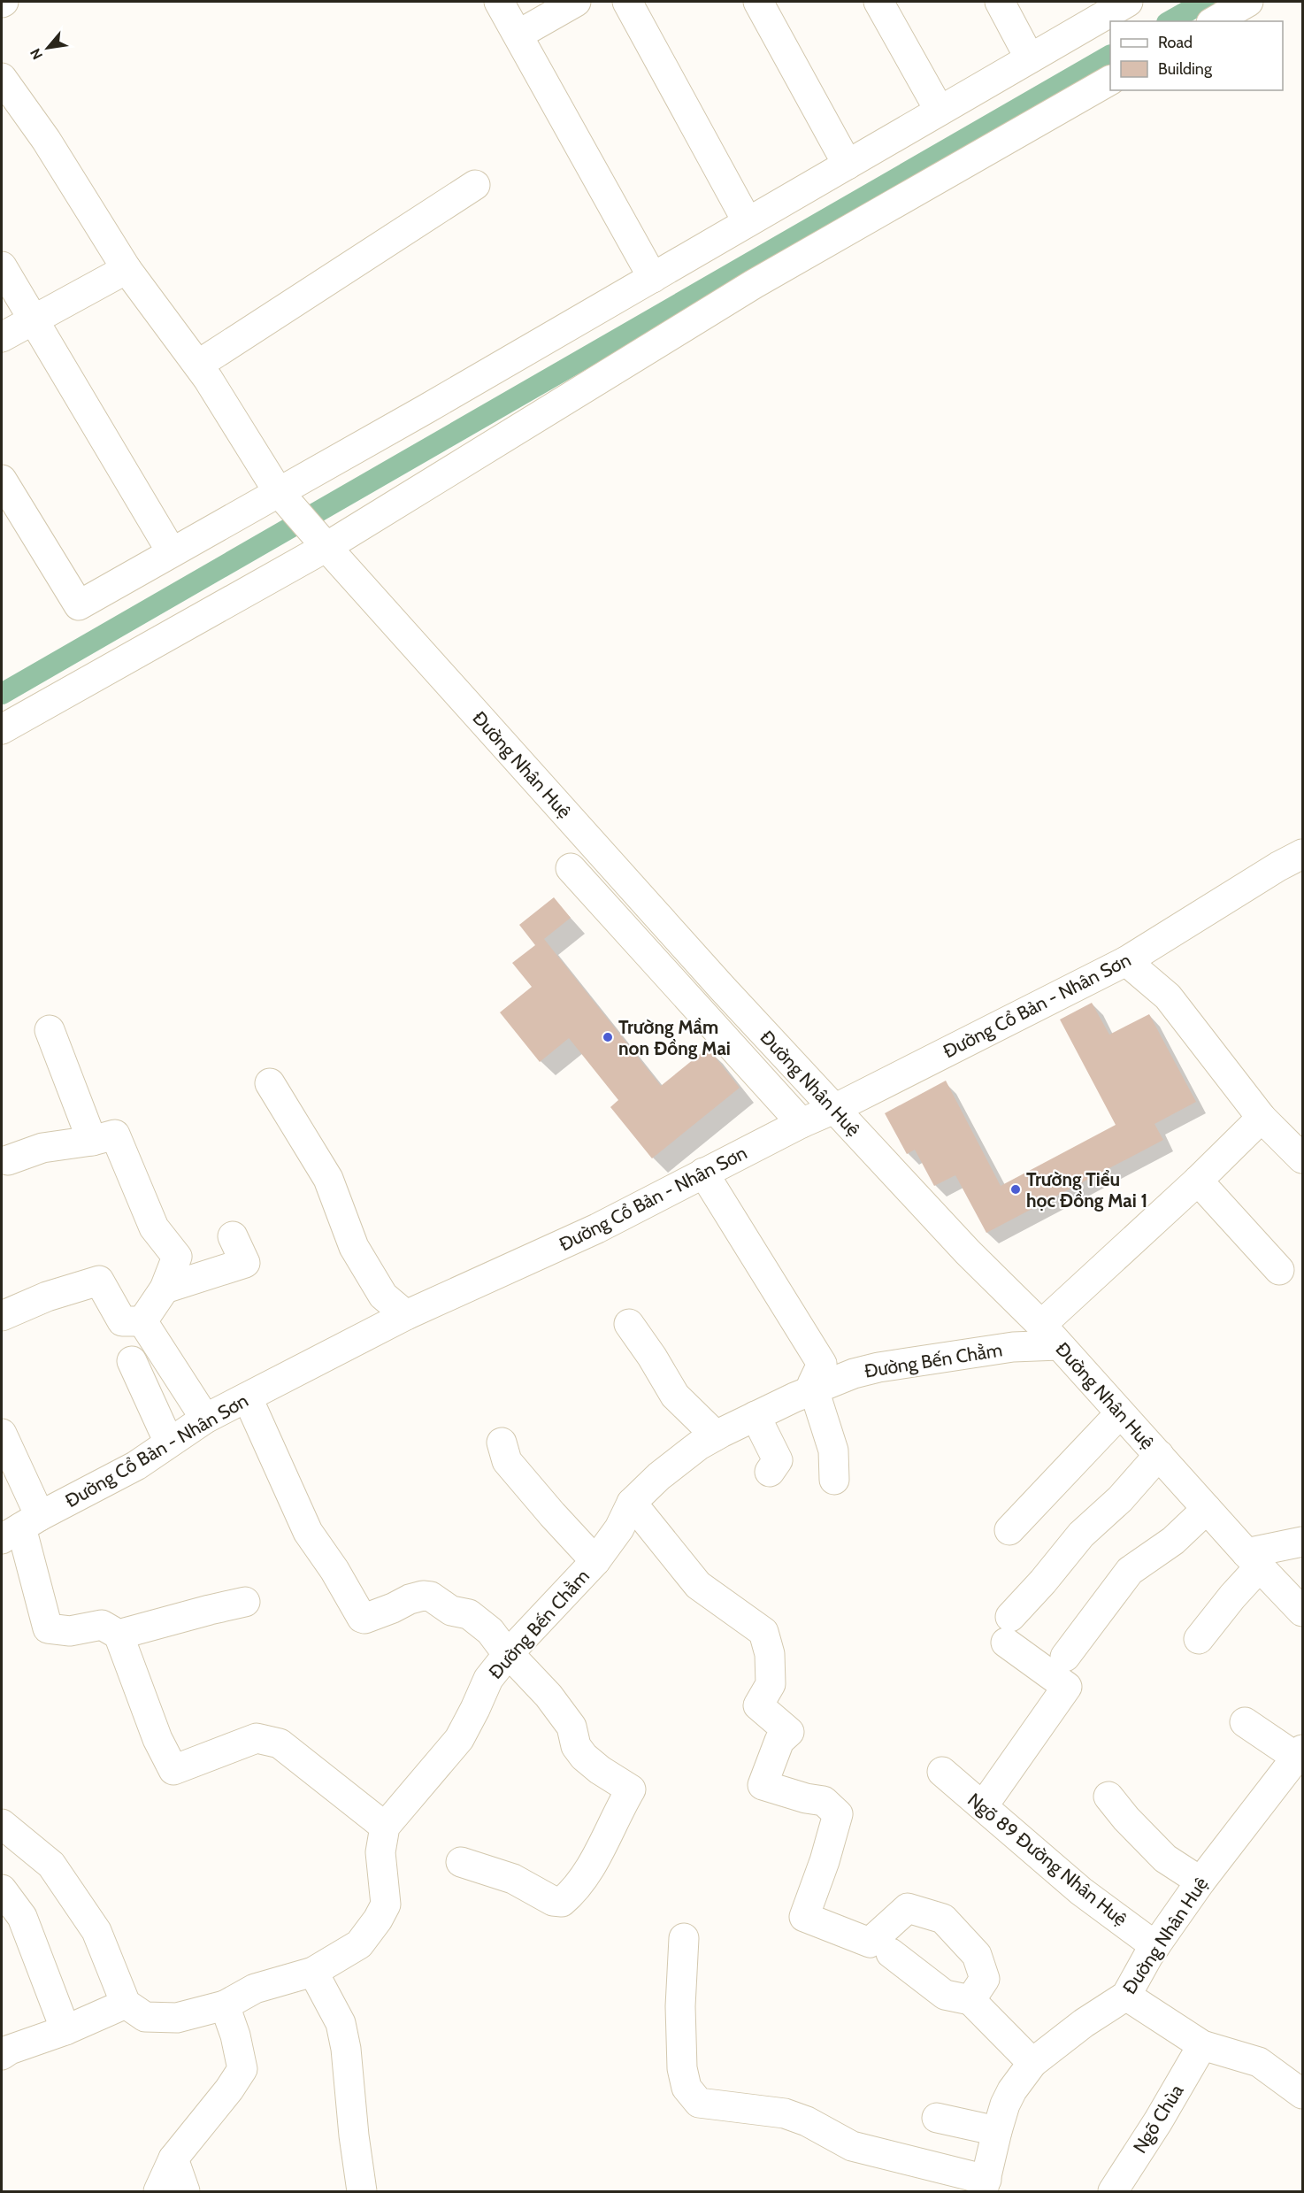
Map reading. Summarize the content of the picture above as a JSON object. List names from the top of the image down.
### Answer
{
  "streets": {
    "street": [
      "Đường Nhân Huệ",
      "Đường Cổ Bản - Nhân Sơn",
      "Đường Bến Chằm",
      "Ngõ 89 Đường Nhân Huệ",
      "Ngõ Chùa"
    ]
  },
  "crossings": [
    ["Đường Nhân Huệ", "Đường Cổ Bản - Nhân Sơn"],
    ["Đường Nhân Huệ", "Đường Bến Chằm"],
    ["Đường Nhân Huệ", "Ngõ 89 Đường Nhân Huệ"]
  ],
  "places": ["Trường Mầm non Đồng Mai", "Trường Tiểu học Đồng Mai 1"],
  "legend": ["Road", "Building"],
  "north": "bottom left"
}
